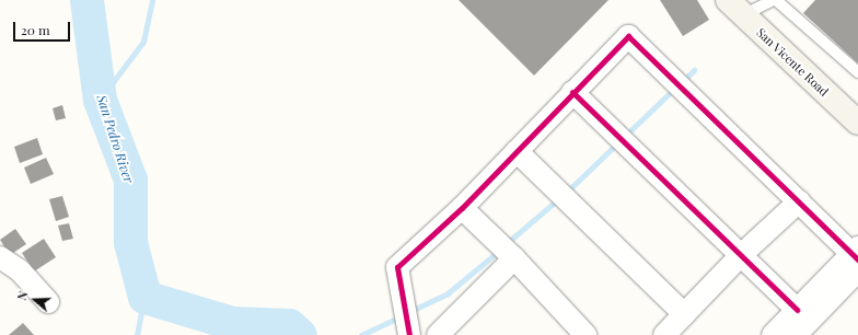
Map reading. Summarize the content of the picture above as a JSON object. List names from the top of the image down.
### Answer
{
  "streets": {
    "main road": ["San Vicente Road"]
  },
  "water": ["San Pedro River"],
  "scale_bar": "20 m",
  "north": "left"
}
